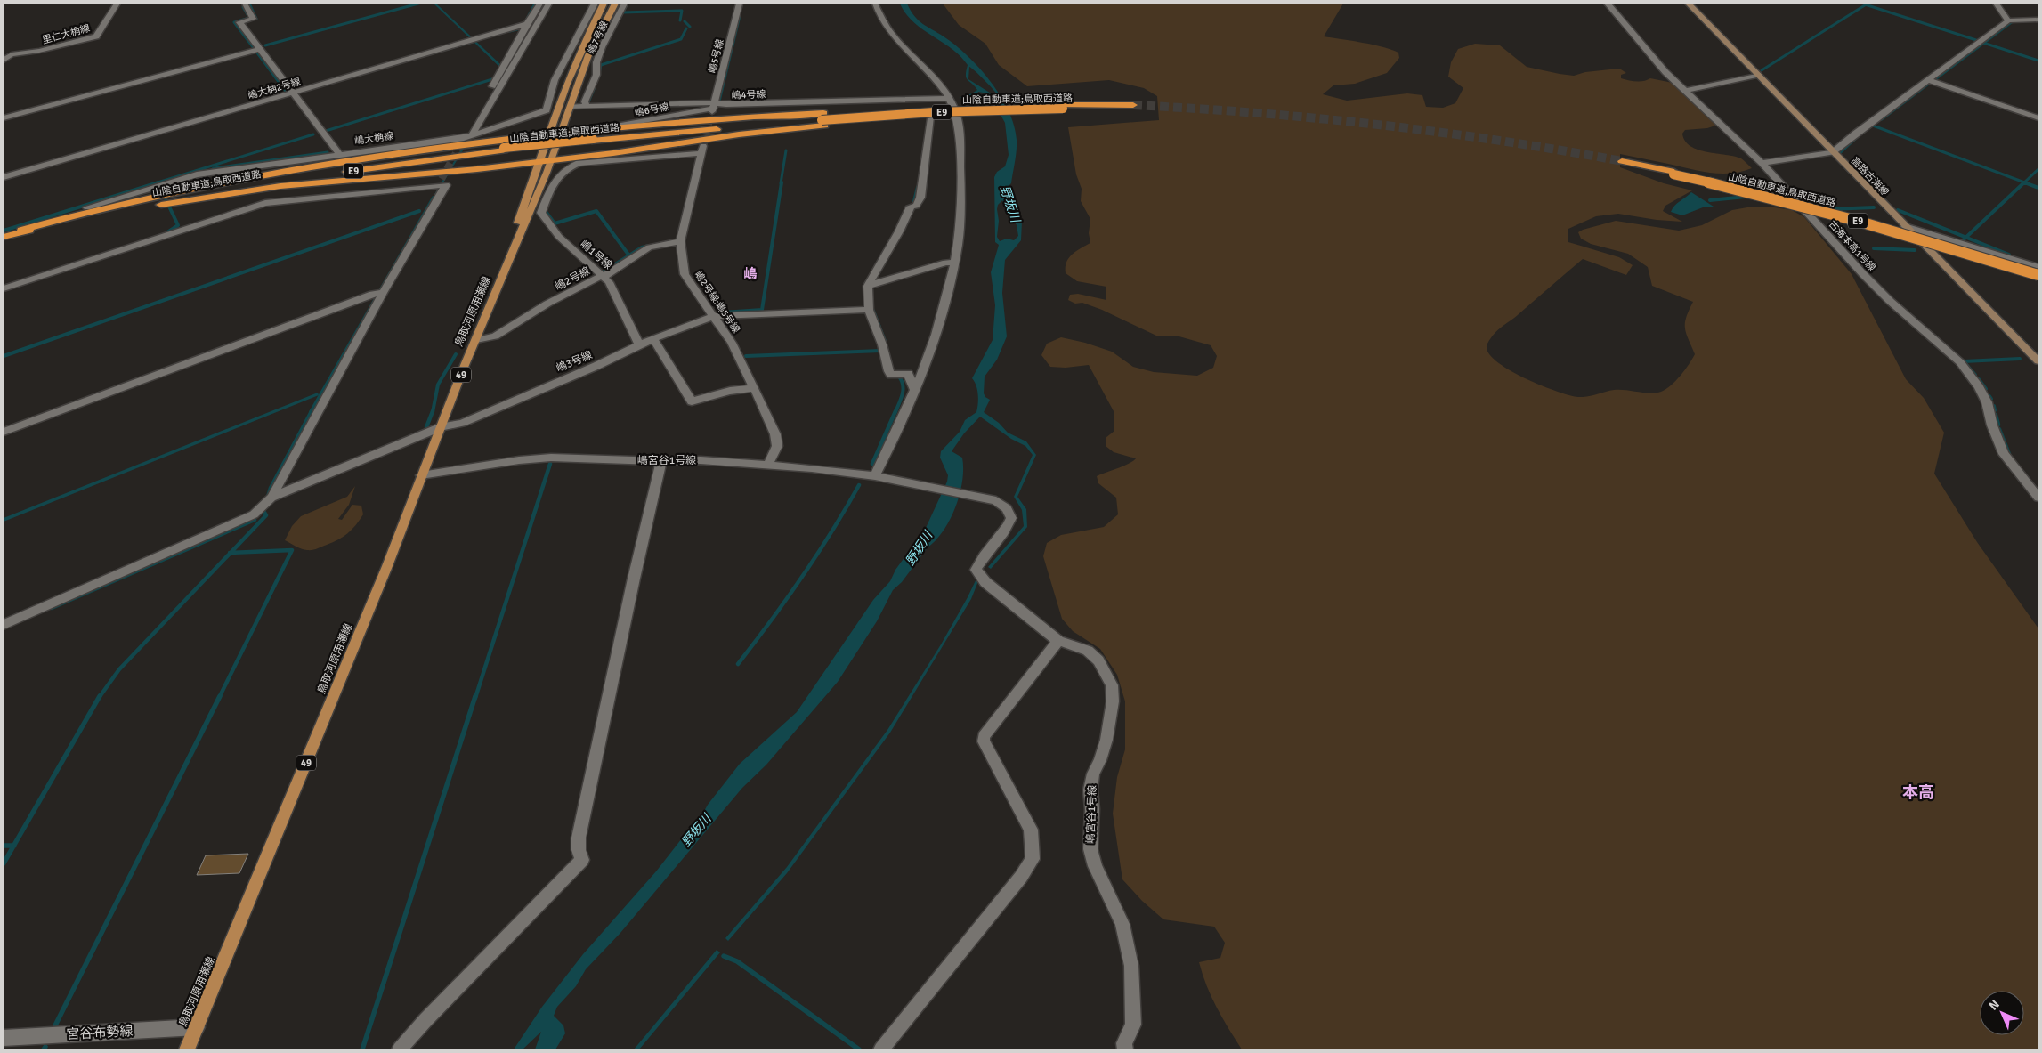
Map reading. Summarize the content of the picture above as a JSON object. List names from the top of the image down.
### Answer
{
  "streets": {
    "highway": ["山陰自動車道;鳥取西道路", "E9"],
    "main road": ["高路古海線", "鳥取河原用瀬線", "49"],
    "street": [
      "里仁大桷線",
      "嶋7号線",
      "嶋5号線",
      "嶋大桷2号線",
      "嶋4号線",
      "嶋6号線",
      "嶋大桷線",
      "古海本高1号線",
      "嶋1号線",
      "嶋2号線",
      "嶋2号線;嶋5号線",
      "嶋3号線",
      "嶋宮谷1号線",
      "宮谷布勢線"
    ]
  },
  "crossings": [
    ["嶋7号線", "嶋4号線"],
    ["嶋5号線", "嶋4号線"],
    ["嶋5号線", "嶋6号線"],
    ["嶋4号線", "嶋6号線"],
    ["嶋4号線", "鳥取河原用瀬線"],
    ["山陰自動車道;鳥取西道路", "嶋6号線"],
    ["嶋大桷線", "鳥取河原用瀬線"],
    ["嶋1号線", "嶋2号線"],
    ["嶋1号線", "嶋2号線;嶋5号線"],
    ["嶋1号線", "嶋3号線"],
    ["嶋2号線", "嶋2号線;嶋5号線"],
    ["嶋2号線", "鳥取河原用瀬線"],
    ["嶋2号線;嶋5号線", "嶋3号線"],
    ["嶋2号線;嶋5号線", "嶋宮谷1号線"],
    ["鳥取河原用瀬線", "嶋3号線"],
    ["鳥取河原用瀬線", "嶋宮谷1号線"],
    ["鳥取河原用瀬線", "宮谷布勢線"]
  ],
  "districts": ["嶋", "本高"],
  "water": ["野坂川"],
  "north": "top left"
}
